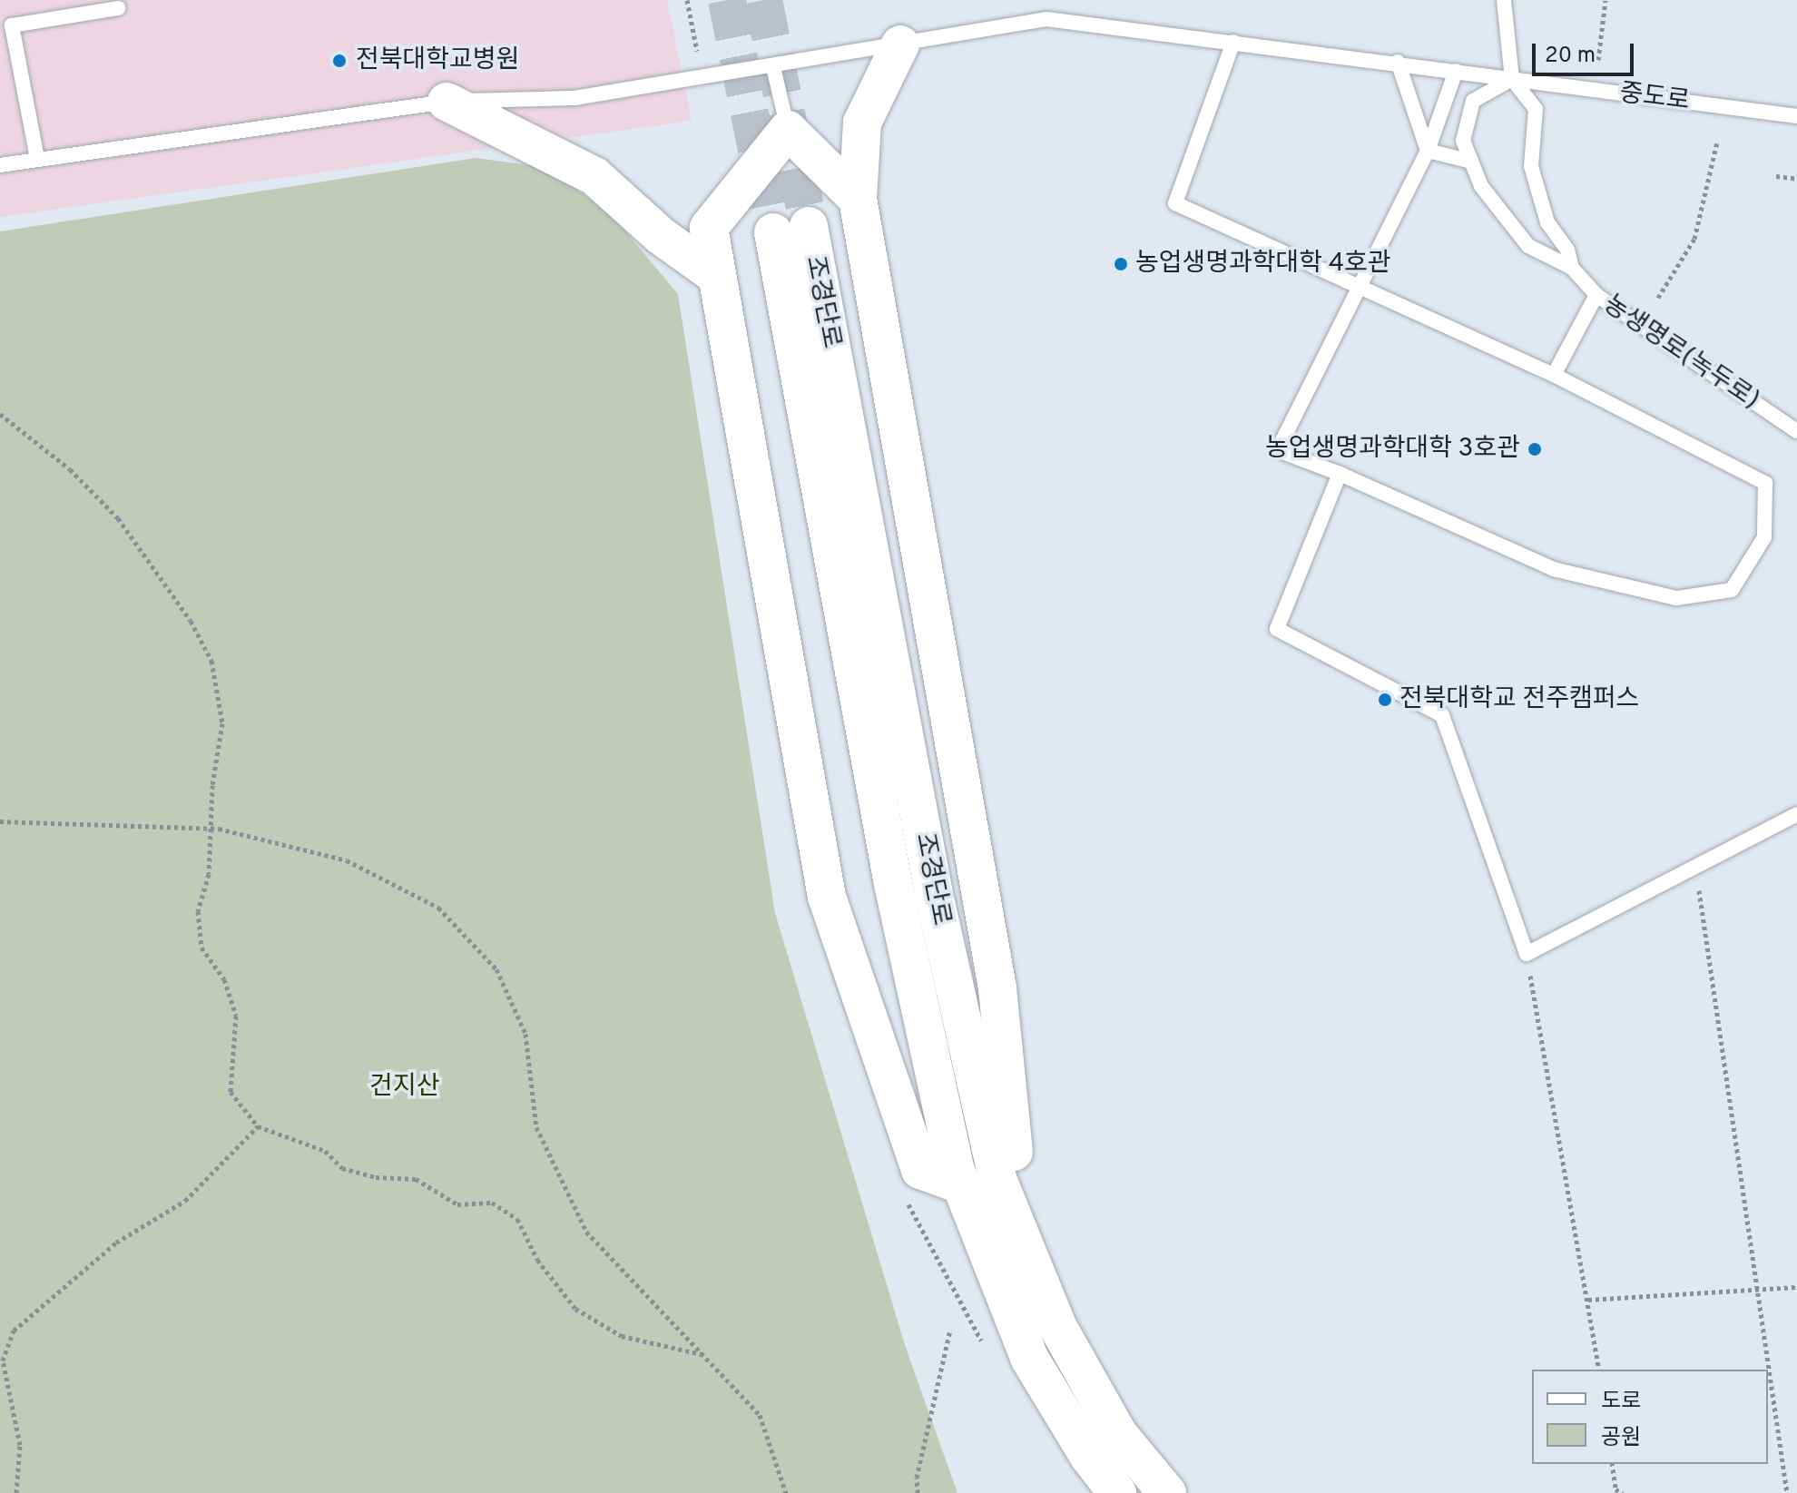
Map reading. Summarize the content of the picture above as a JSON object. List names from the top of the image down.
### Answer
{
  "streets": {
    "street": ["조경단로"],
    "lane": ["중도로", "농생명로(녹두로)"]
  },
  "crossings": [
    ["중도로", "농생명로(녹두로)"]
  ],
  "parks": ["건지산"],
  "places": [
    "전북대학교병원",
    "농업생명과학대학 4호관",
    "농업생명과학대학 3호관",
    "전북대학교 전주캠퍼스"
  ],
  "legend": ["도로", "공원"],
  "scale_bar": "20 m"
}
